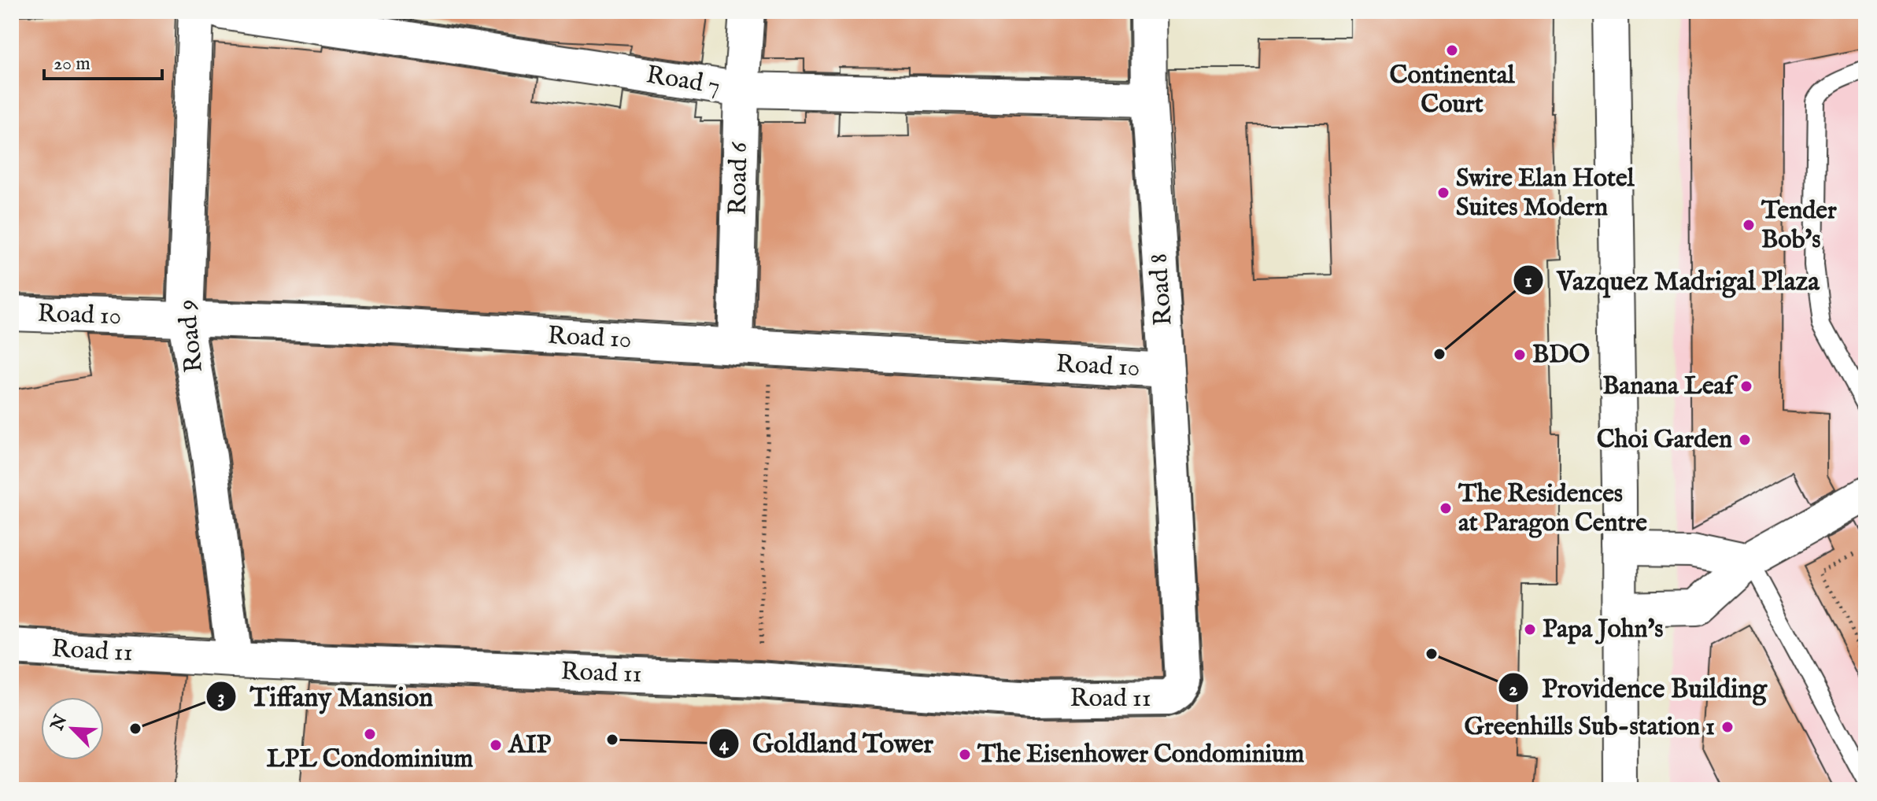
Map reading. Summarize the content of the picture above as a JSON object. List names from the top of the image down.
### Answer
{
  "streets": {
    "street": [
      "Road 7",
      "Road 6",
      "Road 8",
      "Road 10",
      "Road 9",
      "Road 11"
    ]
  },
  "crossings": [
    ["Road 7", "Road 6"],
    ["Road 7", "Road 8"],
    ["Road 6", "Road 10"],
    ["Road 8", "Road 10"],
    ["Road 8", "Road 11"],
    ["Road 10", "Road 9"],
    ["Road 9", "Road 11"]
  ],
  "places": [
    "Continental Court",
    "Swire Elan Hotel Suites Modern",
    "Tender Bob's",
    "Vazquez Madrigal Plaza",
    "BDO",
    "Banana Leaf",
    "Choi Garden",
    "The Residences at Paragon Centre",
    "Papa John's",
    "Providence Building",
    "Greenhills Sub-station 1",
    "Tiffany Mansion",
    "LPL Condominium",
    "Goldland Tower",
    "AIP",
    "The Eisenhower Condominium"
  ],
  "scale_bar": "20 m",
  "north": "top left"
}
